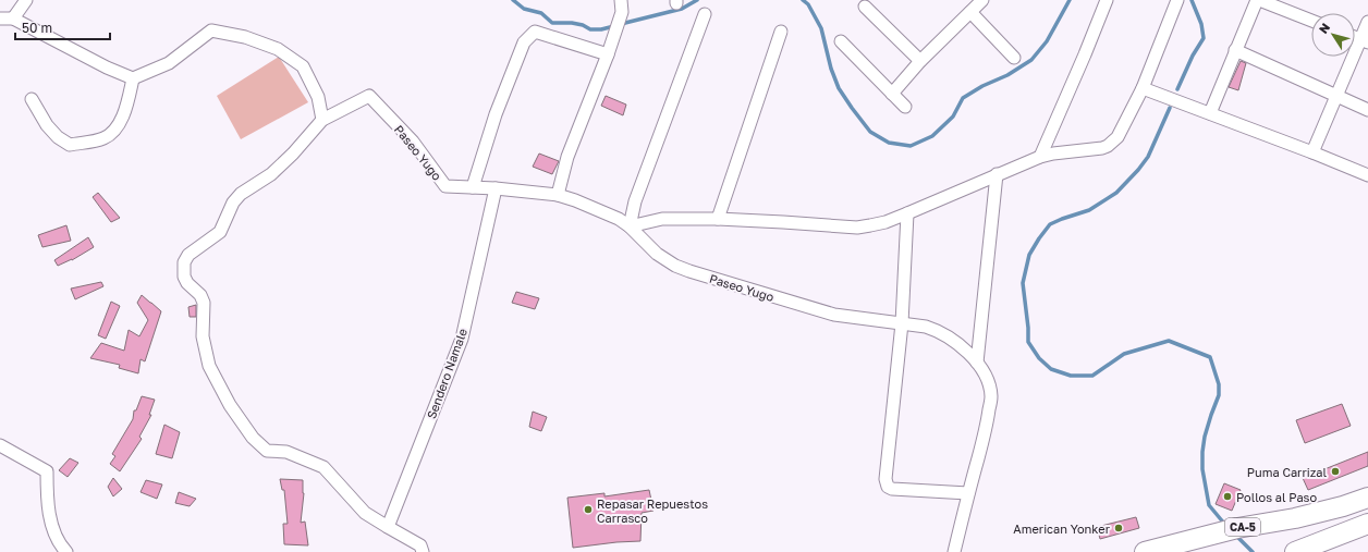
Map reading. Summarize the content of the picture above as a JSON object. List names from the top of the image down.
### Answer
{
  "streets": {
    "highway": ["CA-5"],
    "street": ["Paseo Yugo", "Sendero Namale"]
  },
  "crossings": [
    ["Paseo Yugo", "Sendero Namale"]
  ],
  "places": [
    "Puma Carrizal",
    "Pollos al Paso",
    "Repasar Repuestos Carrasco",
    "American Yonker"
  ],
  "scale_bar": "50 m",
  "north": "top left"
}
